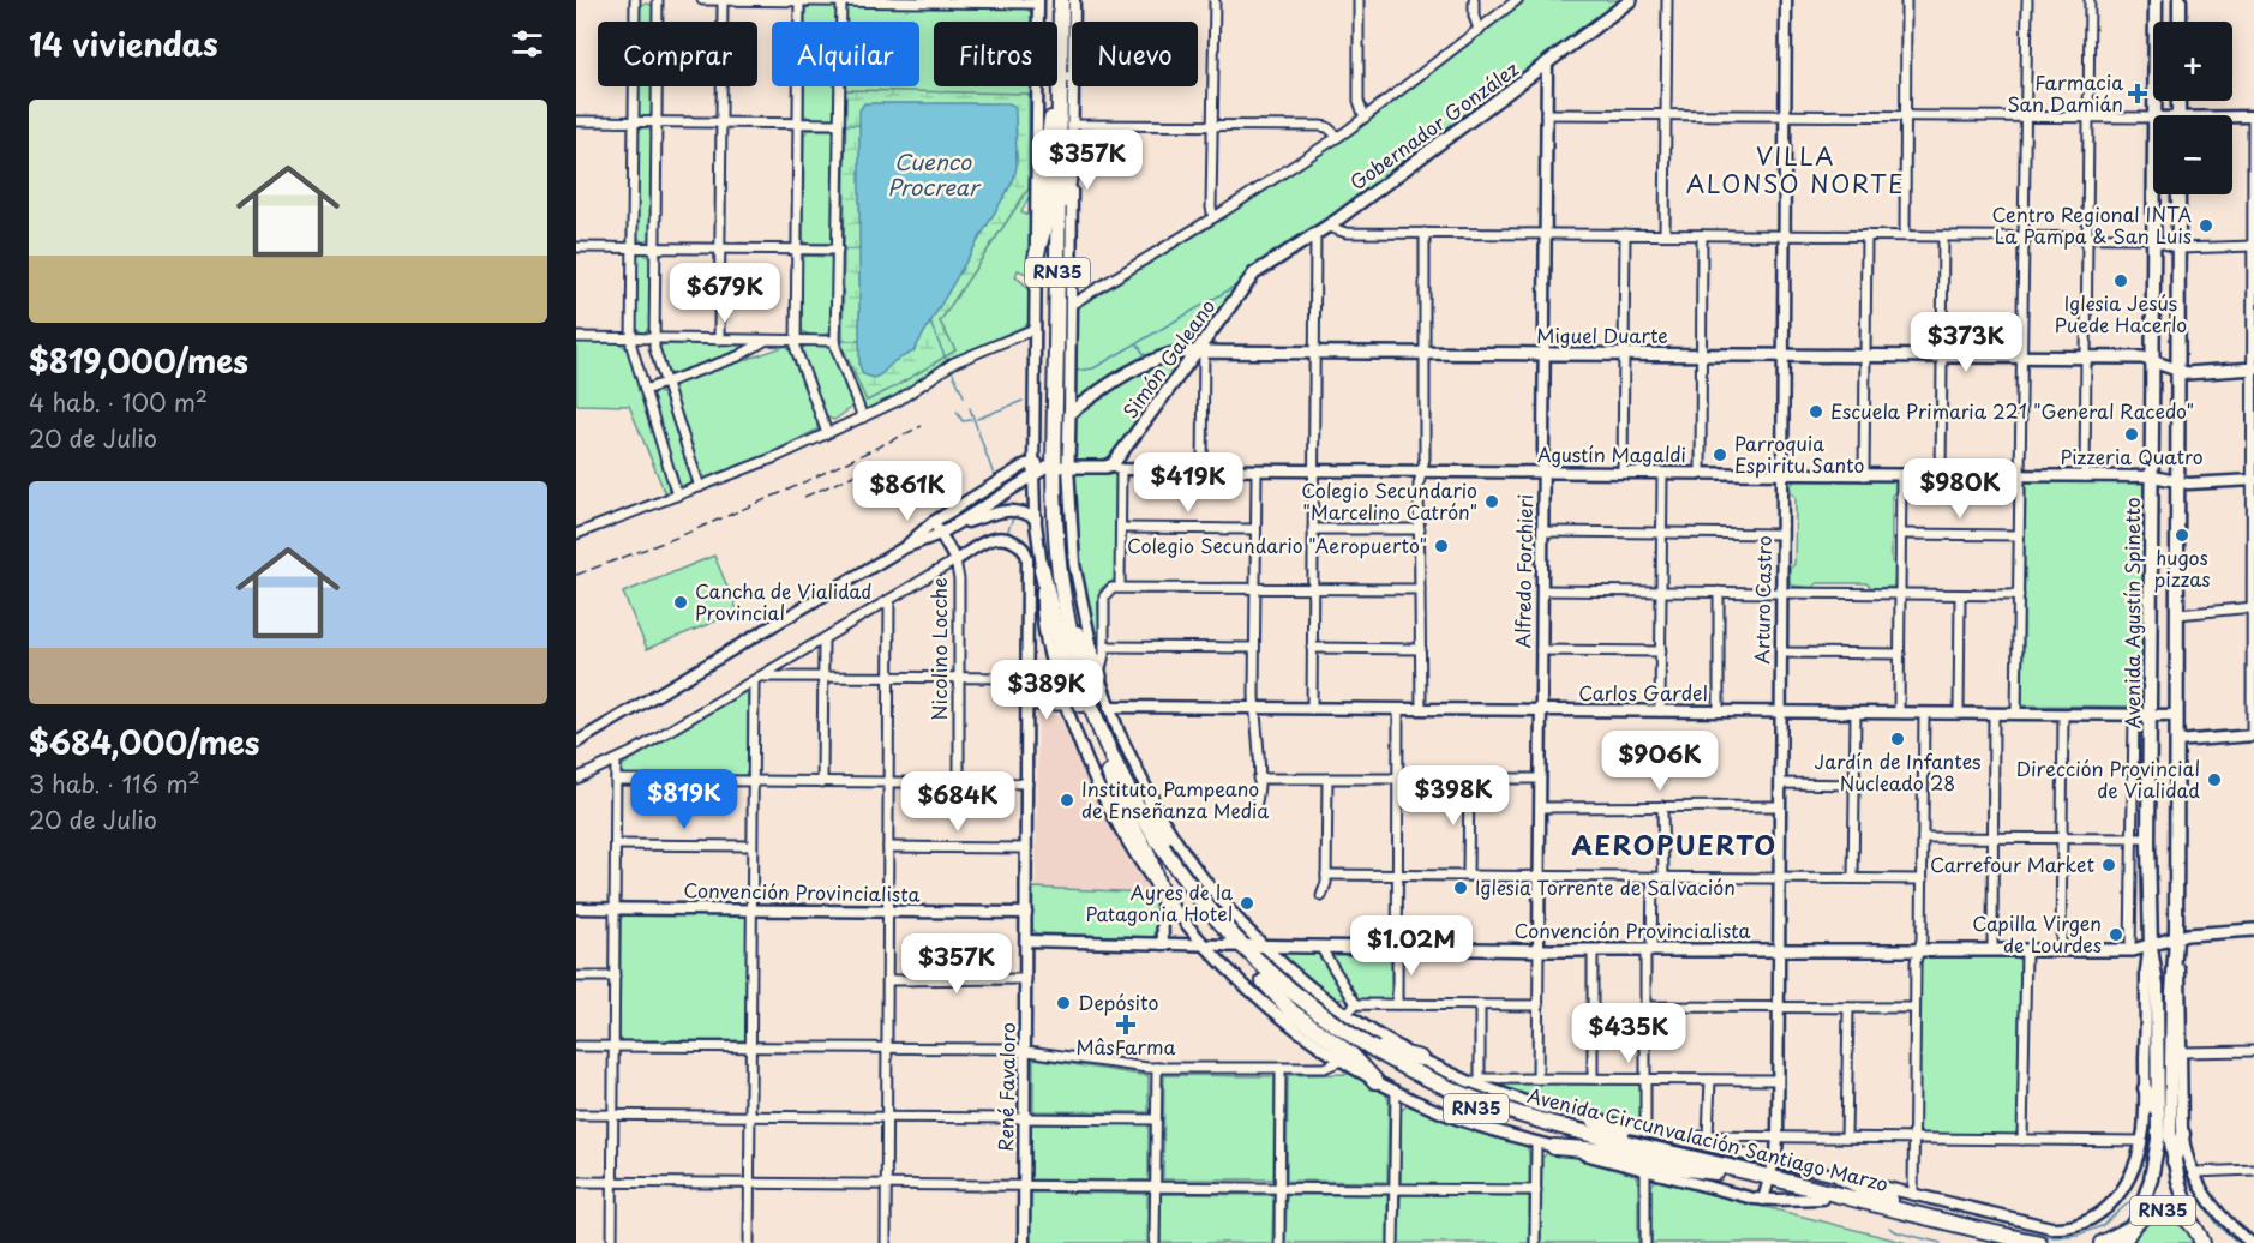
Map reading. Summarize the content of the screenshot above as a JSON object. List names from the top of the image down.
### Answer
{
  "streets": {
    "highway": ["RN35", "Avenida Circunvalación Santiago Marzo"],
    "main road": [
      "Gobernador González",
      "Miguel Duarte",
      "Simón Galeano",
      "Agustín Magaldi",
      "Avenida Agustín Spinetto",
      "Convención Provincialista"
    ],
    "street": [
      "Alfredo Forchieri",
      "Arturo Castro",
      "Nicolino Locche",
      "Carlos Gardel",
      "René Favaloro"
    ]
  },
  "crossings": [
    ["Gobernador González", "Simón Galeano"],
    ["Gobernador González", "Alfredo Forchieri"],
    ["RN35", "Avenida Agustín Spinetto"],
    ["Miguel Duarte", "Simón Galeano"],
    ["Miguel Duarte", "Alfredo Forchieri"],
    ["Miguel Duarte", "Arturo Castro"],
    ["Miguel Duarte", "Avenida Agustín Spinetto"],
    ["Simón Galeano", "Agustín Magaldi"],
    ["Agustín Magaldi", "Alfredo Forchieri"],
    ["Agustín Magaldi", "Arturo Castro"],
    ["Agustín Magaldi", "Avenida Agustín Spinetto"],
    ["Agustín Magaldi", "Avenida Circunvalación Santiago Marzo"],
    ["Alfredo Forchieri", "Carlos Gardel"],
    ["Alfredo Forchieri", "Convención Provincialista"],
    ["Arturo Castro", "Carlos Gardel"],
    ["Arturo Castro", "Convención Provincialista"],
    ["Arturo Castro", "Avenida Circunvalación Santiago Marzo"],
    ["Avenida Agustín Spinetto", "Carlos Gardel"],
    ["Avenida Agustín Spinetto", "Convención Provincialista"],
    ["Nicolino Locche", "René Favaloro"],
    ["Convención Provincialista", "René Favaloro"],
    ["Convención Provincialista", "Avenida Circunvalación Santiago Marzo"]
  ],
  "districts": ["VILLA ALONSO NORTE", "AEROPUERTO"],
  "water": ["Cuenco Procrear"],
  "places": {
    "health": ["Farmacia San Damián", "MâsFarma"],
    "other": [
      "Centro Regional INTA La Pampa & San Luis",
      "Iglesia Jesús Puede Hacerlo",
      "Escuela Primaria 221 \"General Racedo\"",
      "Pizzeria Quatro",
      "Parroquia Espiritu Santo",
      "Colegio Secundario \"Marcelino Catrón\"",
      "hugos pizzas",
      "Colegio Secundario \"Aeropuerto\"",
      "Cancha de Vialidad Provincial",
      "Jardín de Infantes Nucleado 28",
      "Dirección Provincial de Vialidad",
      "Instituto Pampeano de Enseñanza Media",
      "Carrefour Market",
      "Iglesia Torrente de Salvación",
      "Ayres de la Patagonia Hotel",
      "Capilla Virgen de Lourdes",
      "Depósito"
    ]
  },
  "page": {
    "heading": "14 viviendas",
    "map_buttons": ["+", "−"],
    "chip": [
      "Comprar",
      "Alquilar",
      "Filtros",
      "Nuevo"
    ],
    "list": [
      {
        "name": "$819,000/mes",
        "note": "4 hab. · 100 m² · 20 de Julio"
      },
      {
        "name": "$684,000/mes",
        "note": "3 hab. · 116 m² · 20 de Julio"
      }
    ],
    "price": [
      "$357K",
      "$679K",
      "$373K",
      "$419K",
      "$980K",
      "$861K",
      "$389K",
      "$906K",
      "$398K",
      "$819K",
      "$684K",
      "$1.02M",
      "$357K",
      "$435K"
    ]
  }
}
